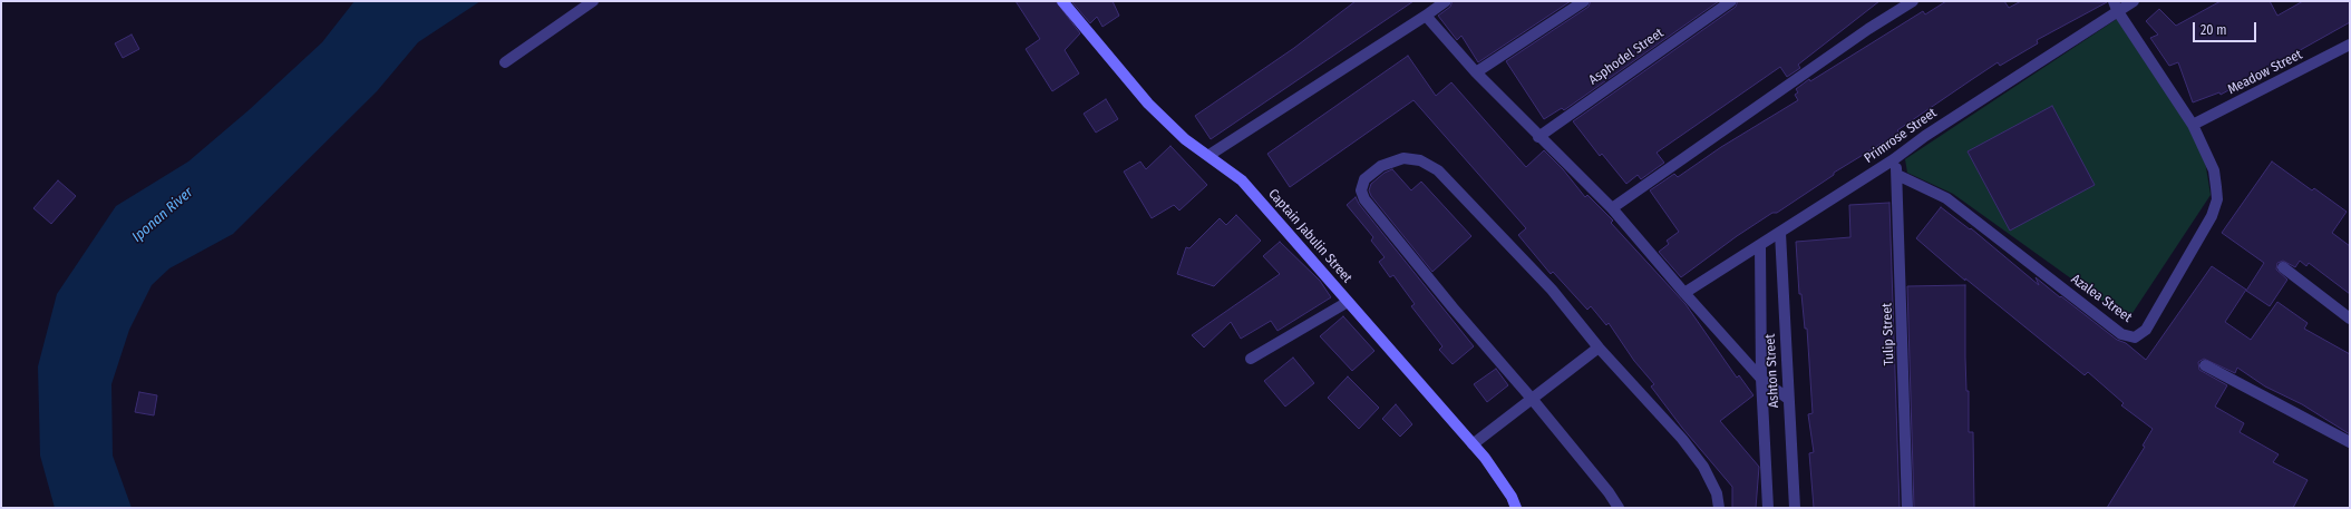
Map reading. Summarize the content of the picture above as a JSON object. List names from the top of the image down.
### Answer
{
  "streets": {
    "street": [
      "Asphodel Street",
      "Meadow Street",
      "Primrose Street",
      "Captain Jabulin Street",
      "Azalea Street",
      "Tulip Street",
      "Ashton Street"
    ]
  },
  "crossings": [
    ["Meadow Street", "Azalea Street"],
    ["Primrose Street", "Tulip Street"],
    ["Primrose Street", "Ashton Street"],
    ["Azalea Street", "Tulip Street"]
  ],
  "water": ["Iponan River"],
  "scale_bar": "20 m"
}
